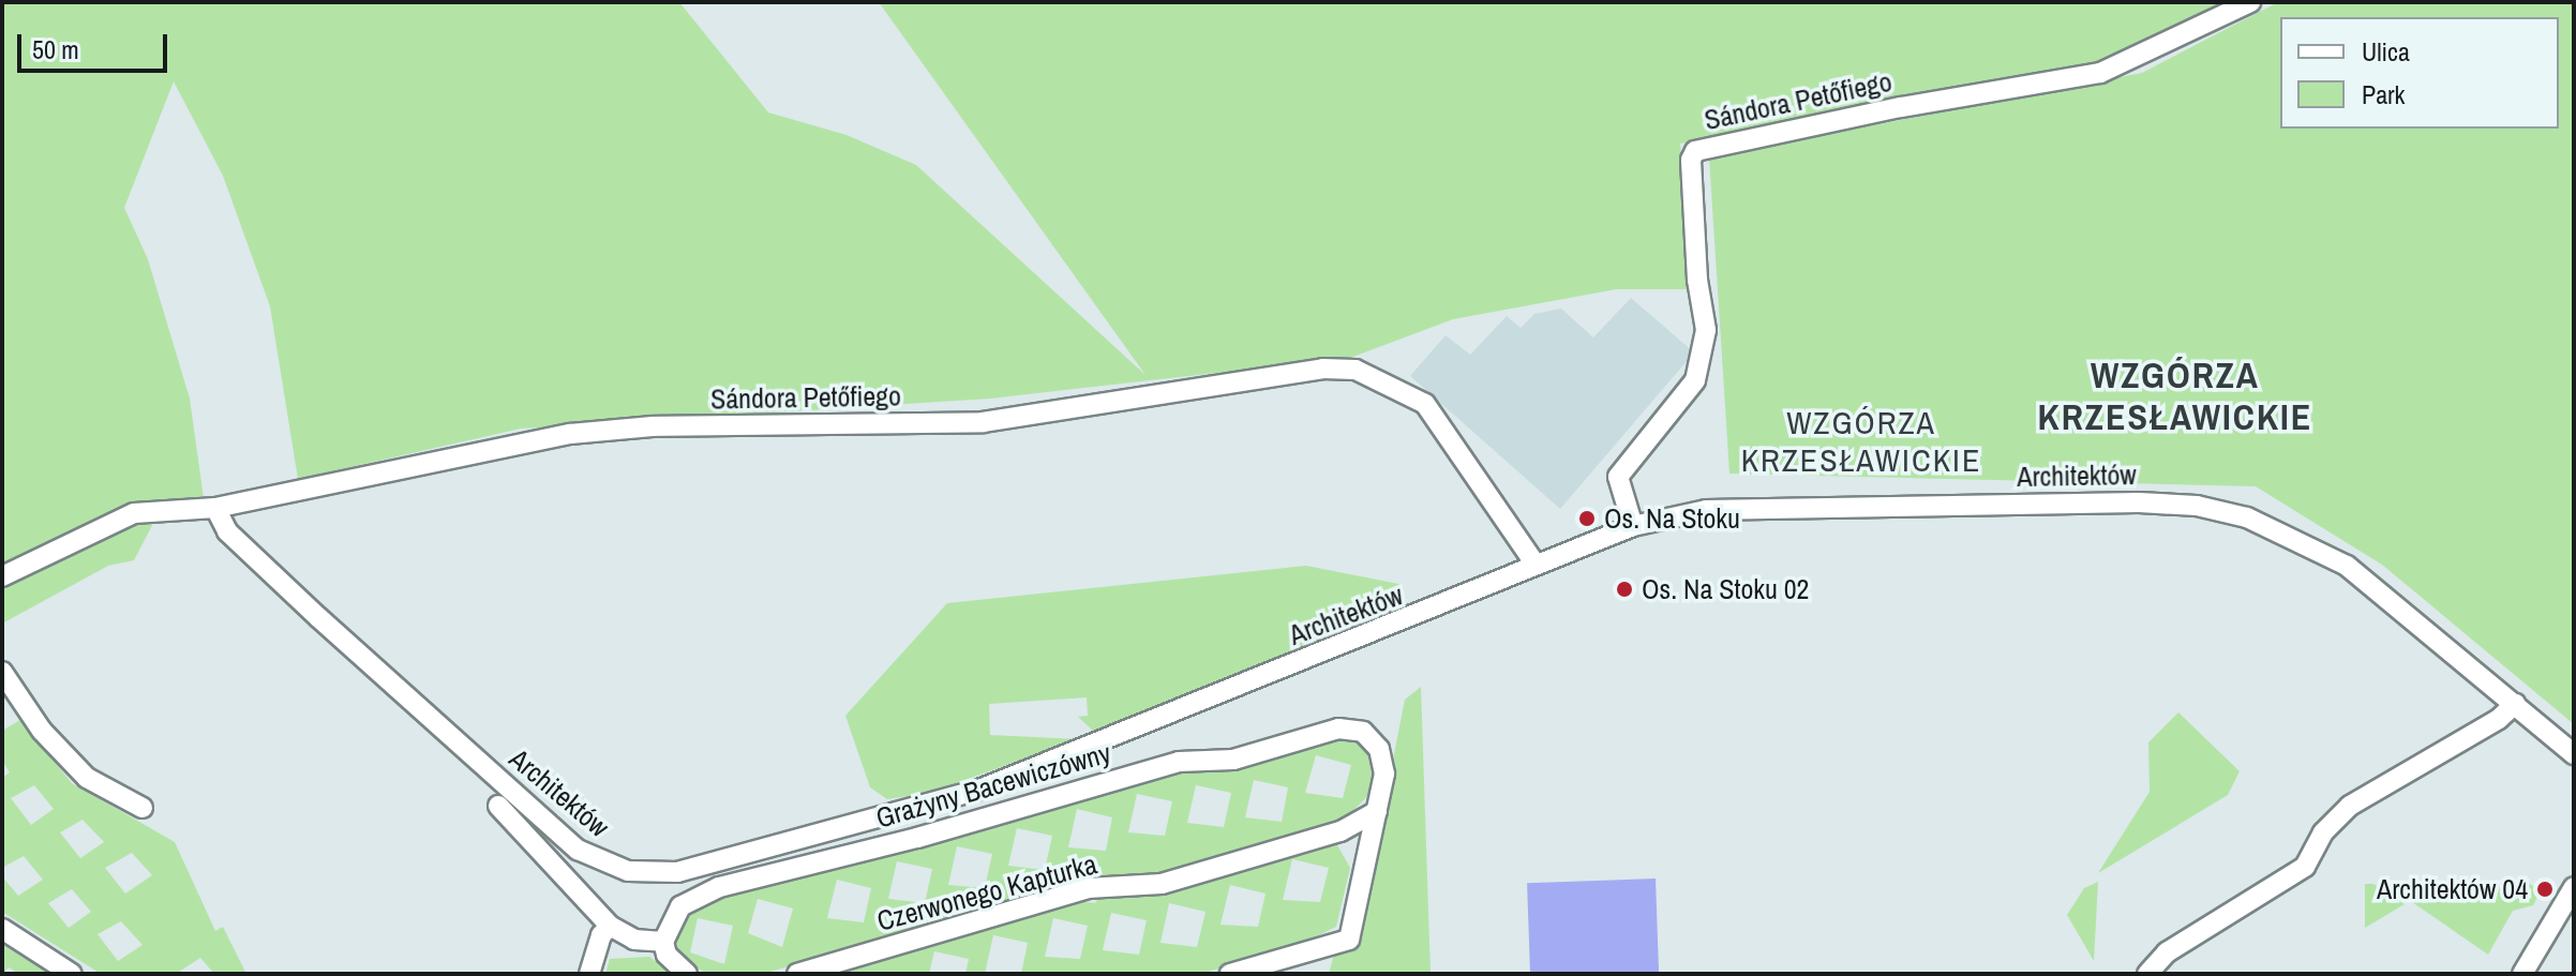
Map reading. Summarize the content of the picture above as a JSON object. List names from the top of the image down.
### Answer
{
  "streets": {
    "street": [
      "Sándora Petőfiego",
      "Architektów",
      "Grażyny Bacewiczówny",
      "Czerwonego Kapturka"
    ]
  },
  "crossings": [
    ["Sándora Petőfiego", "Architektów"],
    ["Grażyny Bacewiczówny", "Czerwonego Kapturka"]
  ],
  "districts": ["WZGÓRZA KRZESŁAWICKIE", "WZGÓRZA KRZESŁAWICKIE"],
  "places": ["Os. Na Stoku", "Os. Na Stoku 02", "Architektów 04"],
  "legend": ["Ulica", "Park"],
  "scale_bar": "50 m"
}
